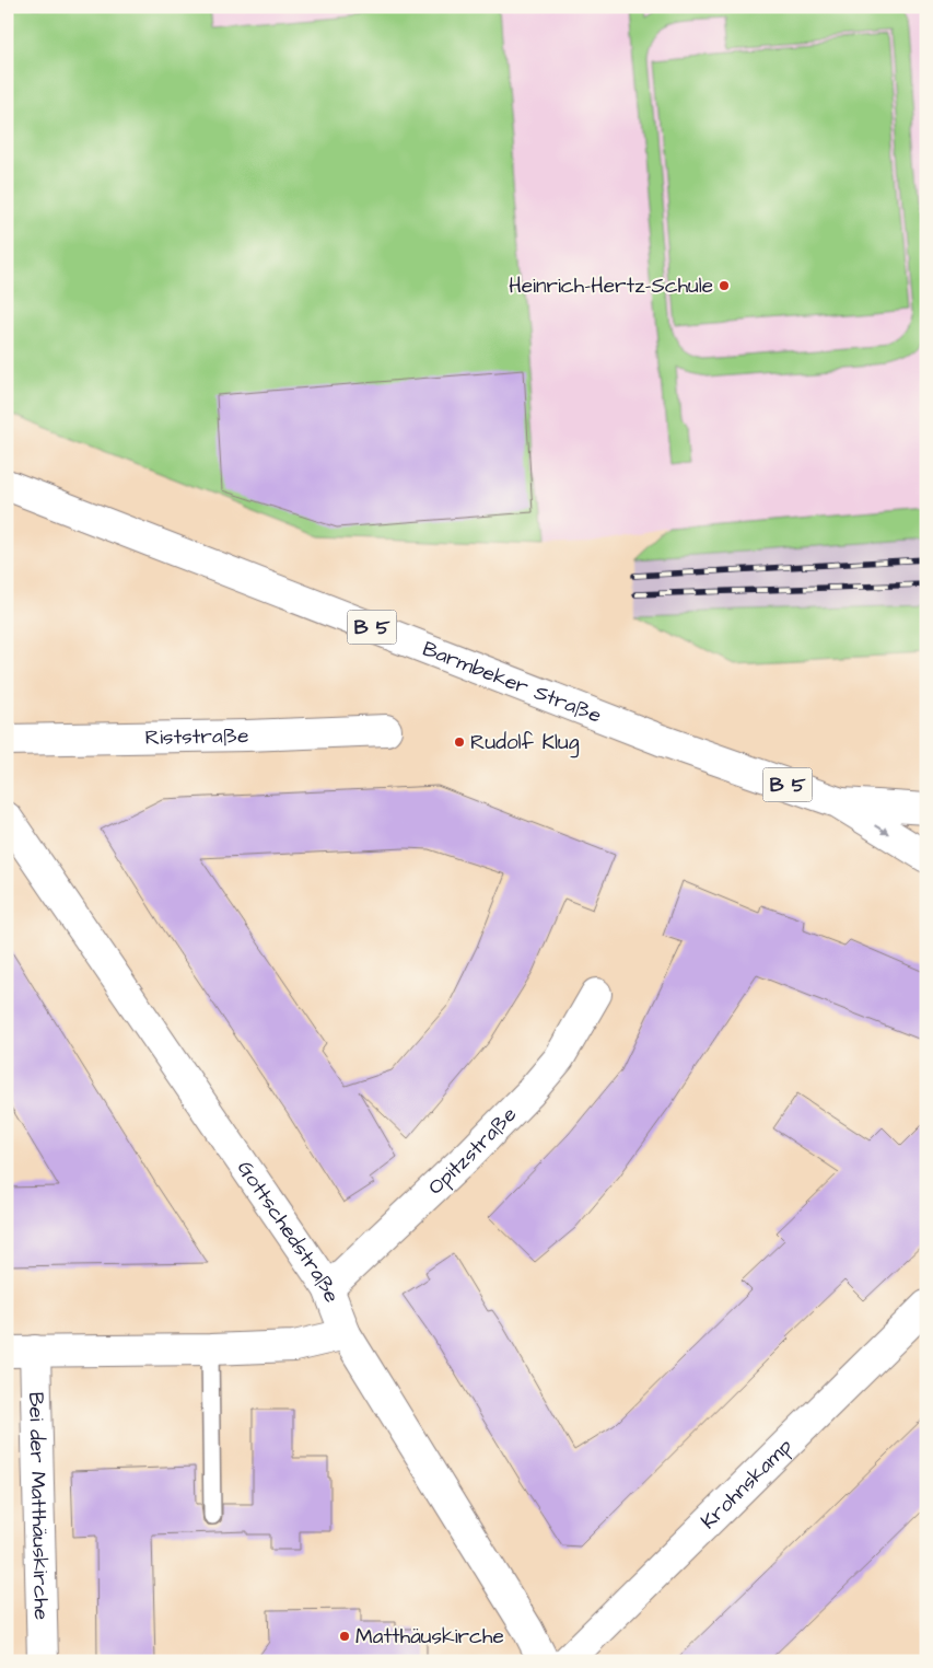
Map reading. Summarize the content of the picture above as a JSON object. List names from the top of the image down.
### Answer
{
  "streets": {
    "street": [
      "B 5",
      "Barmbeker Straße",
      "Riststraße",
      "Opitzstraße",
      "Gottschedstraße",
      "Krohnskamp",
      "Bei der Matthäuskirche"
    ]
  },
  "crossings": [
    ["Opitzstraße", "Gottschedstraße"]
  ],
  "places": ["Heinrich-Hertz-Schule", "Rudolf Klug", "Matthäuskirche"]
}
